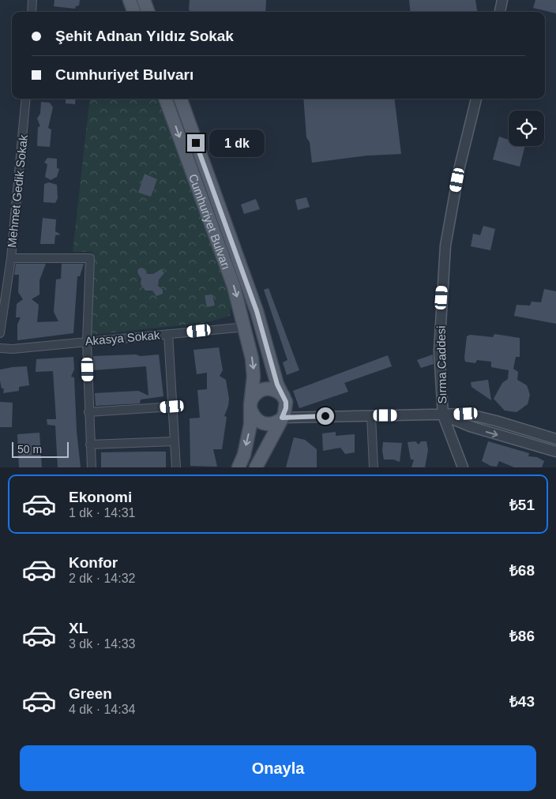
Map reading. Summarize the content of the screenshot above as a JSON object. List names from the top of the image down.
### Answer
{
  "streets": {
    "main road": ["Cumhuriyet Bulvarı"],
    "street": ["Mehmet Gedik Sokak", "Akasya Sokak", "Sırma Caddesi"]
  },
  "crossings": [
    ["Cumhuriyet Bulvarı", "Akasya Sokak"]
  ],
  "scale_bar": "50 m",
  "page": {
    "banner": ["Şehit Adnan Yıldız Sokak", "Cumhuriyet Bulvarı"],
    "bubble": "1 dk",
    "scale": "50 m",
    "list": [
      {
        "name": "Ekonomi",
        "note": "1 dk · 14:31",
        "value": "₺51"
      },
      {
        "name": "Konfor",
        "note": "2 dk · 14:32",
        "value": "₺68"
      },
      {
        "name": "XL",
        "note": "3 dk · 14:33",
        "value": "₺86"
      },
      {
        "name": "Green",
        "note": "4 dk · 14:34",
        "value": "₺43"
      }
    ],
    "buttons": "Onayla"
  }
}
